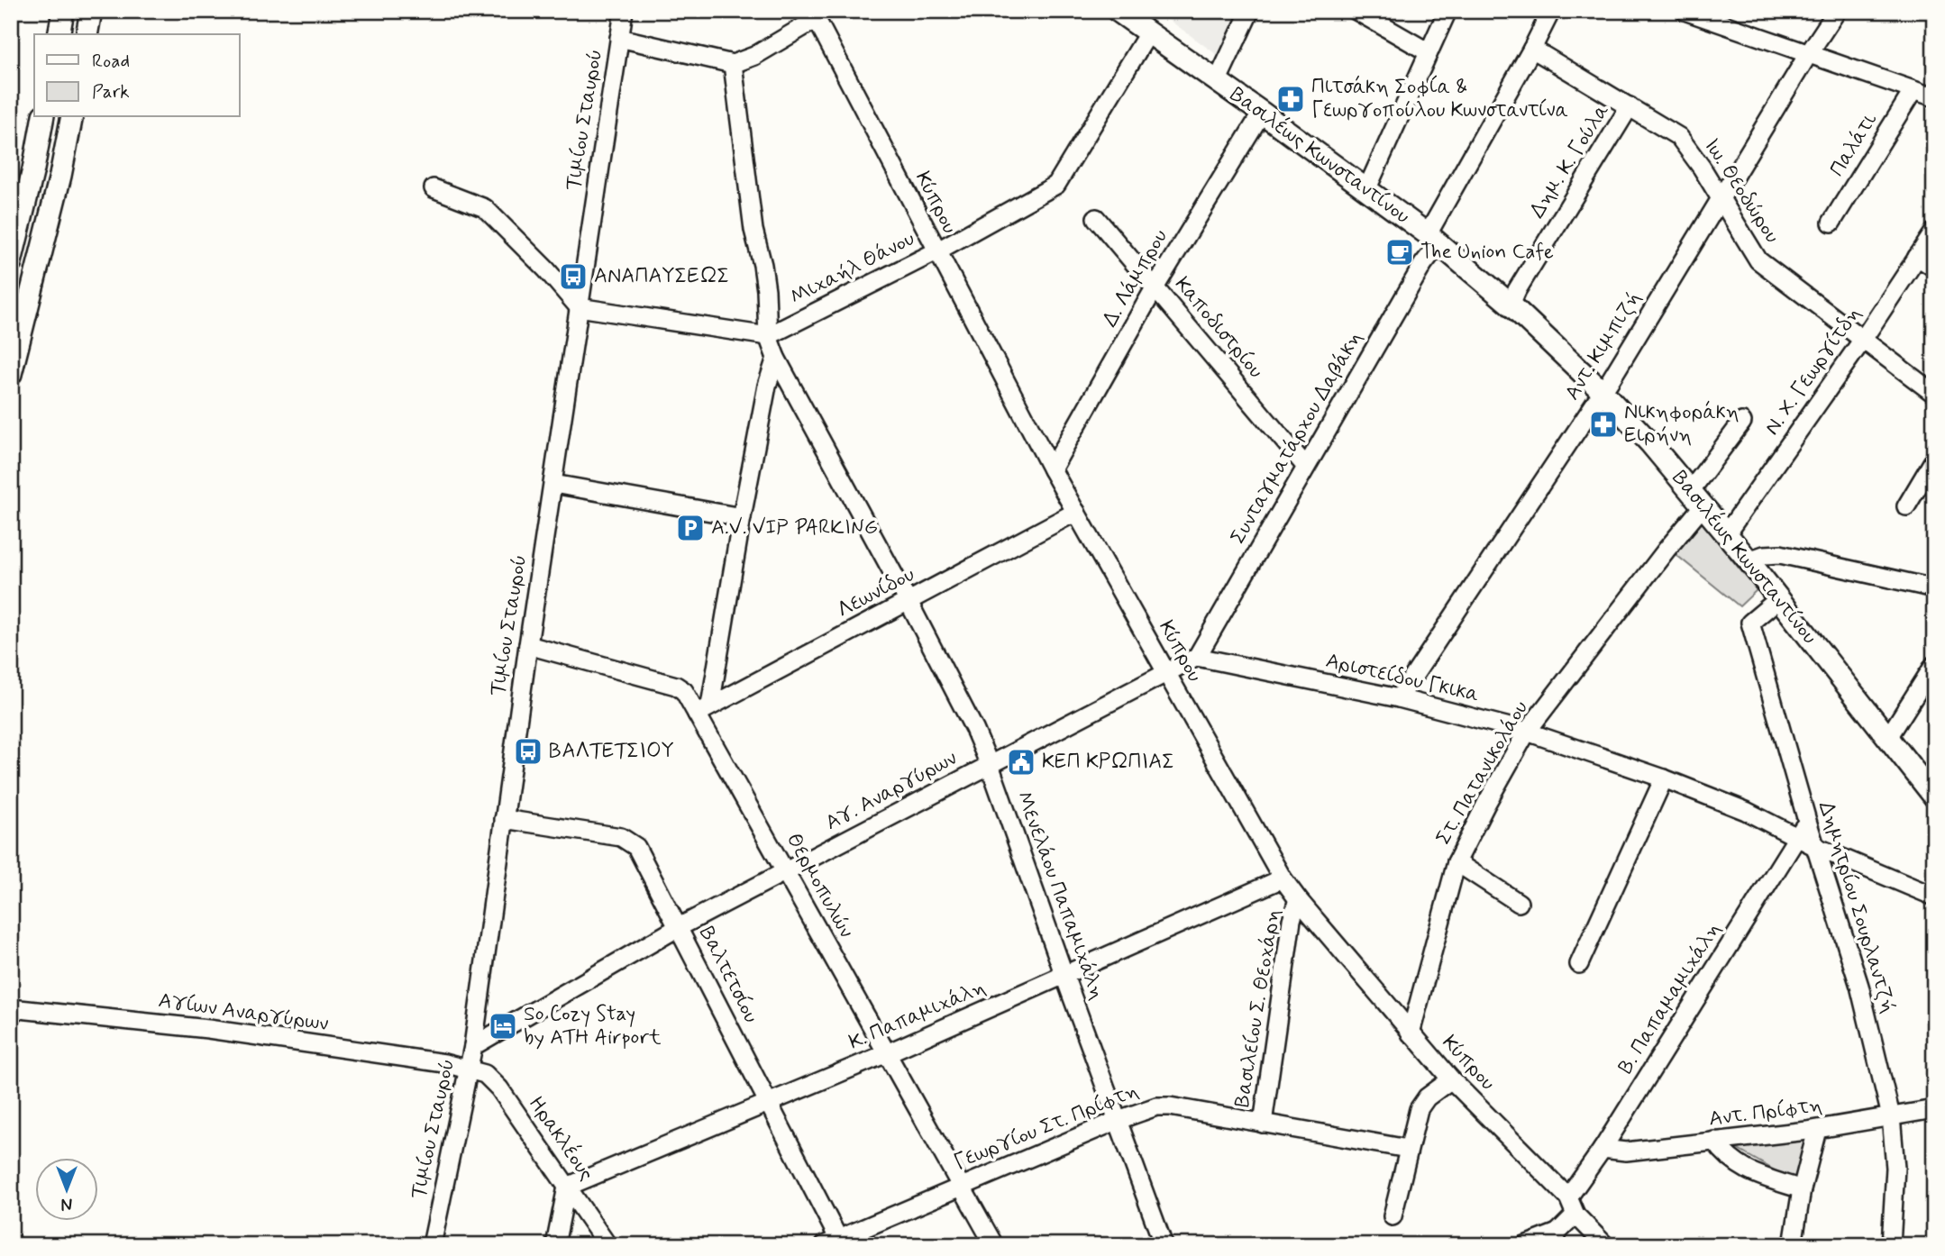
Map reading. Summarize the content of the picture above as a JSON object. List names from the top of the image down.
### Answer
{
  "streets": {
    "main road": ["Βασιλέως Κωνσταντίνου"],
    "street": [
      "Τιμίου Σταυρού",
      "Παλάτι",
      "Δημ. Κ. Γούλα",
      "Ιω. Θεοδώρου",
      "Κύπρου",
      "Μιχαήλ Θάνου",
      "Δ. Λάμπρου",
      "Καποδιστρίου",
      "Αντ. Κιμπιζή",
      "Ν. Χ. Γεωργίτδη",
      "Συνταγματάρχου Δαβάκη",
      "Λεωνίδου",
      "Αριστείδου Γκικα",
      "Στ. Πατανικολάου",
      "Αγ. Αναργύρων",
      "Θερμοπυλών",
      "Μενελάου Παπαμιχάλη",
      "Δημητρίου Σουρλαντζή",
      "Βαλτετσίου",
      "Β. Παπαμαμιχάλη",
      "Βασιλείου Σ. Θεοχάρη",
      "Αγίων Αναργύρων",
      "Κ. Παπαμιχάλη",
      "Αντ. Πρίφτη",
      "Γεωργίου Στ. Πρίφτη",
      "Ηρακλέους"
    ]
  },
  "crossings": [
    ["Τιμίου Σταυρού", "Αγ. Αναργύρων"],
    ["Τιμίου Σταυρού", "Θερμοπυλών"],
    ["Τιμίου Σταυρού", "Βαλτετσίου"],
    ["Τιμίου Σταυρού", "Αγίων Αναργύρων"],
    ["Τιμίου Σταυρού", "Ηρακλέους"],
    ["Βασιλέως Κωνσταντίνου", "Δημ. Κ. Γούλα"],
    ["Βασιλέως Κωνσταντίνου", "Μιχαήλ Θάνου"],
    ["Βασιλέως Κωνσταντίνου", "Δ. Λάμπρου"],
    ["Βασιλέως Κωνσταντίνου", "Αντ. Κιμπιζή"],
    ["Βασιλέως Κωνσταντίνου", "Ν. Χ. Γεωργίτδη"],
    ["Βασιλέως Κωνσταντίνου", "Συνταγματάρχου Δαβάκη"],
    ["Βασιλέως Κωνσταντίνου", "Στ. Πατανικολάου"],
    ["Βασιλέως Κωνσταντίνου", "Δημητρίου Σουρλαντζή"],
    ["Δημ. Κ. Γούλα", "Ιω. Θεοδώρου"],
    ["Ιω. Θεοδώρου", "Αντ. Κιμπιζή"],
    ["Ιω. Θεοδώρου", "Ν. Χ. Γεωργίτδη"],
    ["Ιω. Θεοδώρου", "Συνταγματάρχου Δαβάκη"],
    ["Κύπρου", "Μιχαήλ Θάνου"],
    ["Κύπρου", "Δ. Λάμπρου"],
    ["Κύπρου", "Λεωνίδου"],
    ["Κύπρου", "Στ. Πατανικολάου"],
    ["Κύπρου", "Αγ. Αναργύρων"],
    ["Κύπρου", "Β. Παπαμαμιχάλη"],
    ["Κύπρου", "Βασιλείου Σ. Θεοχάρη"],
    ["Κύπρου", "Κ. Παπαμιχάλη"],
    ["Μιχαήλ Θάνου", "Μενελάου Παπαμιχάλη"],
    ["Δ. Λάμπρου", "Καποδιστρίου"],
    ["Καποδιστρίου", "Συνταγματάρχου Δαβάκη"],
    ["Αντ. Κιμπιζή", "Αριστείδου Γκικα"],
    ["Συνταγματάρχου Δαβάκη", "Αριστείδου Γκικα"],
    ["Λεωνίδου", "Θερμοπυλών"],
    ["Λεωνίδου", "Μενελάου Παπαμιχάλη"],
    ["Αριστείδου Γκικα", "Στ. Πατανικολάου"],
    ["Αριστείδου Γκικα", "Δημητρίου Σουρλαντζή"],
    ["Αριστείδου Γκικα", "Β. Παπαμαμιχάλη"],
    ["Αγ. Αναργύρων", "Θερμοπυλών"],
    ["Αγ. Αναργύρων", "Μενελάου Παπαμιχάλη"],
    ["Αγ. Αναργύρων", "Βαλτετσίου"],
    ["Θερμοπυλών", "Κ. Παπαμιχάλη"],
    ["Θερμοπυλών", "Γεωργίου Στ. Πρίφτη"],
    ["Μενελάου Παπαμιχάλη", "Κ. Παπαμιχάλη"],
    ["Μενελάου Παπαμιχάλη", "Γεωργίου Στ. Πρίφτη"],
    ["Δημητρίου Σουρλαντζή", "Β. Παπαμαμιχάλη"],
    ["Δημητρίου Σουρλαντζή", "Αντ. Πρίφτη"],
    ["Βαλτετσίου", "Κ. Παπαμιχάλη"],
    ["Βαλτετσίου", "Γεωργίου Στ. Πρίφτη"],
    ["Β. Παπαμαμιχάλη", "Αντ. Πρίφτη"],
    ["Βασιλείου Σ. Θεοχάρη", "Γεωργίου Στ. Πρίφτη"],
    ["Αγίων Αναργύρων", "Ηρακλέους"],
    ["Κ. Παπαμιχάλη", "Ηρακλέους"]
  ],
  "places": {
    "pharmacy": ["Πιτσάκη Σοφία & Γεωργοπούλου Κωνσταντίνα", "Νικηφοράκη Ειρήνη"],
    "cafe": ["The Union Cafe"],
    "bus stop": ["ΑΝΑΠΑΥΣΕΩΣ", "ΒΑΛΤΕΤΣΙΟΥ"],
    "parking": ["A.V. VIP PARKING"],
    "public building": ["ΚΕΠ ΚΡΩΠΙΑΣ"],
    "hotel": ["So Cozy Stay by ATH Airport"]
  },
  "legend": ["Road", "Park"],
  "north": "bottom"
}
